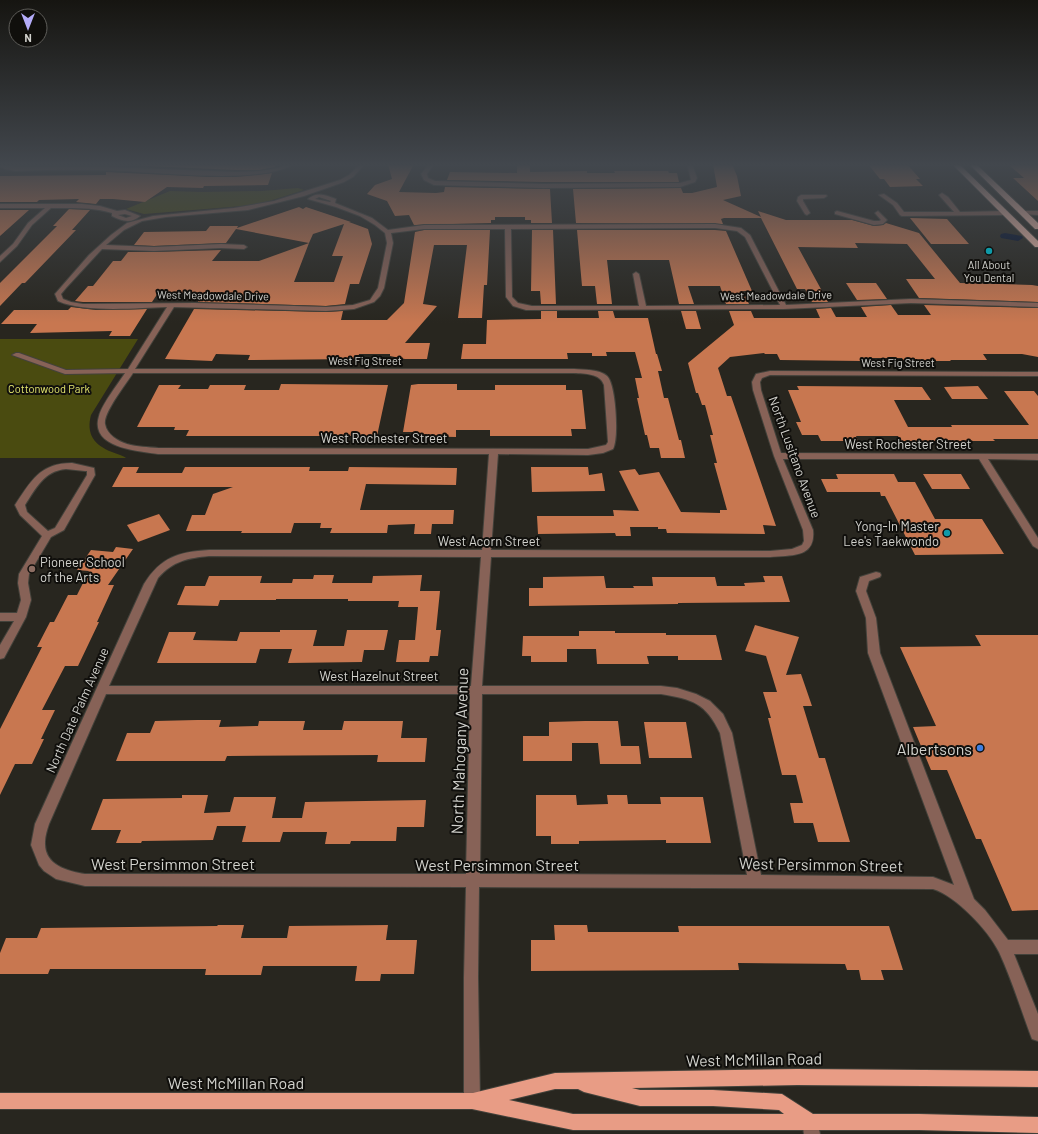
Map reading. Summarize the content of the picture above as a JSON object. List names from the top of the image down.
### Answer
{
  "streets": {
    "main road": ["West McMillan Road"],
    "street": [
      "West Meadowdale Drive",
      "West Fig Street",
      "West Rochester Street",
      "North Lusitano Avenue",
      "West Acorn Street",
      "West Hazelnut Street",
      "North Date Palm Avenue",
      "North Mahogany Avenue",
      "West Persimmon Street"
    ]
  },
  "crossings": [
    ["West Meadowdale Drive", "West Rochester Street"],
    ["West Fig Street", "West Rochester Street"],
    ["West Fig Street", "North Lusitano Avenue"],
    ["West Rochester Street", "North Lusitano Avenue"],
    ["West Rochester Street", "North Mahogany Avenue"],
    ["North Lusitano Avenue", "West Acorn Street"],
    ["West Acorn Street", "North Date Palm Avenue"],
    ["West Acorn Street", "North Mahogany Avenue"],
    ["West Hazelnut Street", "North Date Palm Avenue"],
    ["West Hazelnut Street", "North Mahogany Avenue"],
    ["West Hazelnut Street", "West Persimmon Street"],
    ["North Date Palm Avenue", "West Persimmon Street"],
    ["North Mahogany Avenue", "West Persimmon Street"],
    ["North Mahogany Avenue", "West McMillan Road"]
  ],
  "parks": ["Cottonwood Park"],
  "places": [
    "All About You Dental",
    "Yong-In Master Lee's Taekwondo",
    "Pioneer School of the Arts",
    "Albertsons"
  ],
  "north": "bottom"
}
